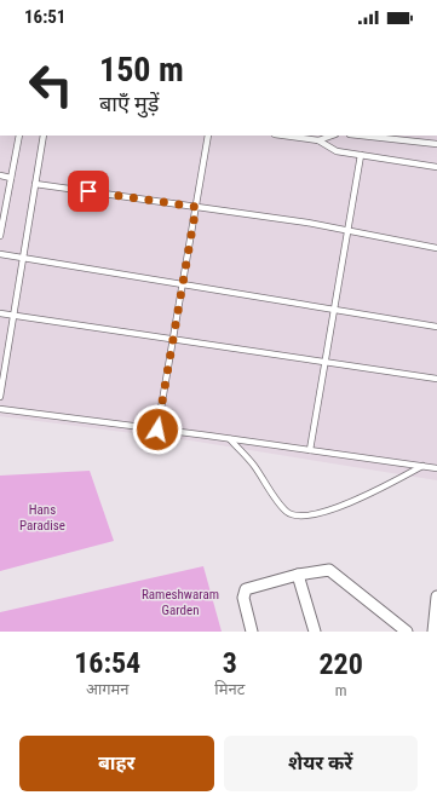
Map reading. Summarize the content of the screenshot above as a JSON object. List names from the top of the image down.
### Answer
{
  "parks": ["Hans Paradise", "Rameshwaram Garden"],
  "page": {
    "status": "16:51",
    "turn": ["150 m", "बाएँ मुड़ें"],
    "eta": [
      "16:54",
      "आगमन",
      "3",
      "मिनट",
      "220",
      "m"
    ],
    "buttons": ["बाहर", "शेयर करें"]
  }
}
